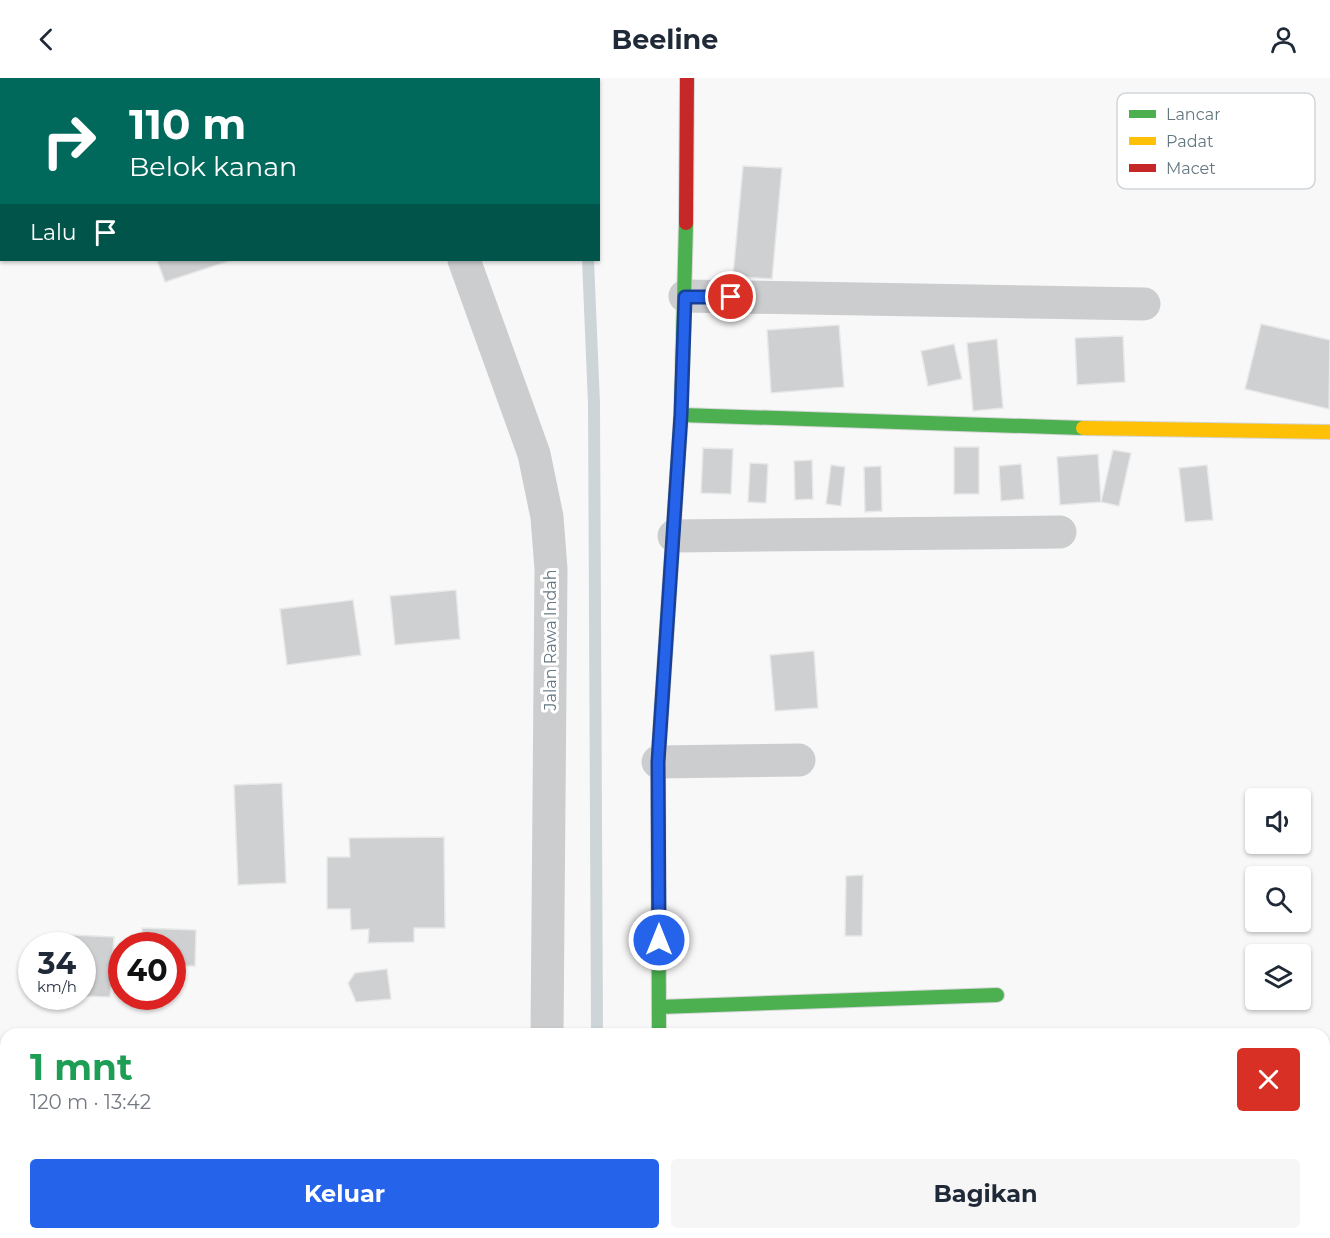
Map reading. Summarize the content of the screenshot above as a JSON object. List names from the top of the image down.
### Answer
{
  "streets": {
    "street": ["Jalan Rawa Indah"]
  },
  "legend": ["Lancar", "Padat", "Macet"],
  "page": {
    "header": "Beeline",
    "turn": ["110 m", "Belok kanan"],
    "then": "Lalu",
    "speed": "34 km/h",
    "limit": "40",
    "heading": ["1 mnt", "120 m · 13:42"],
    "buttons": ["Keluar", "Bagikan"]
  }
}
